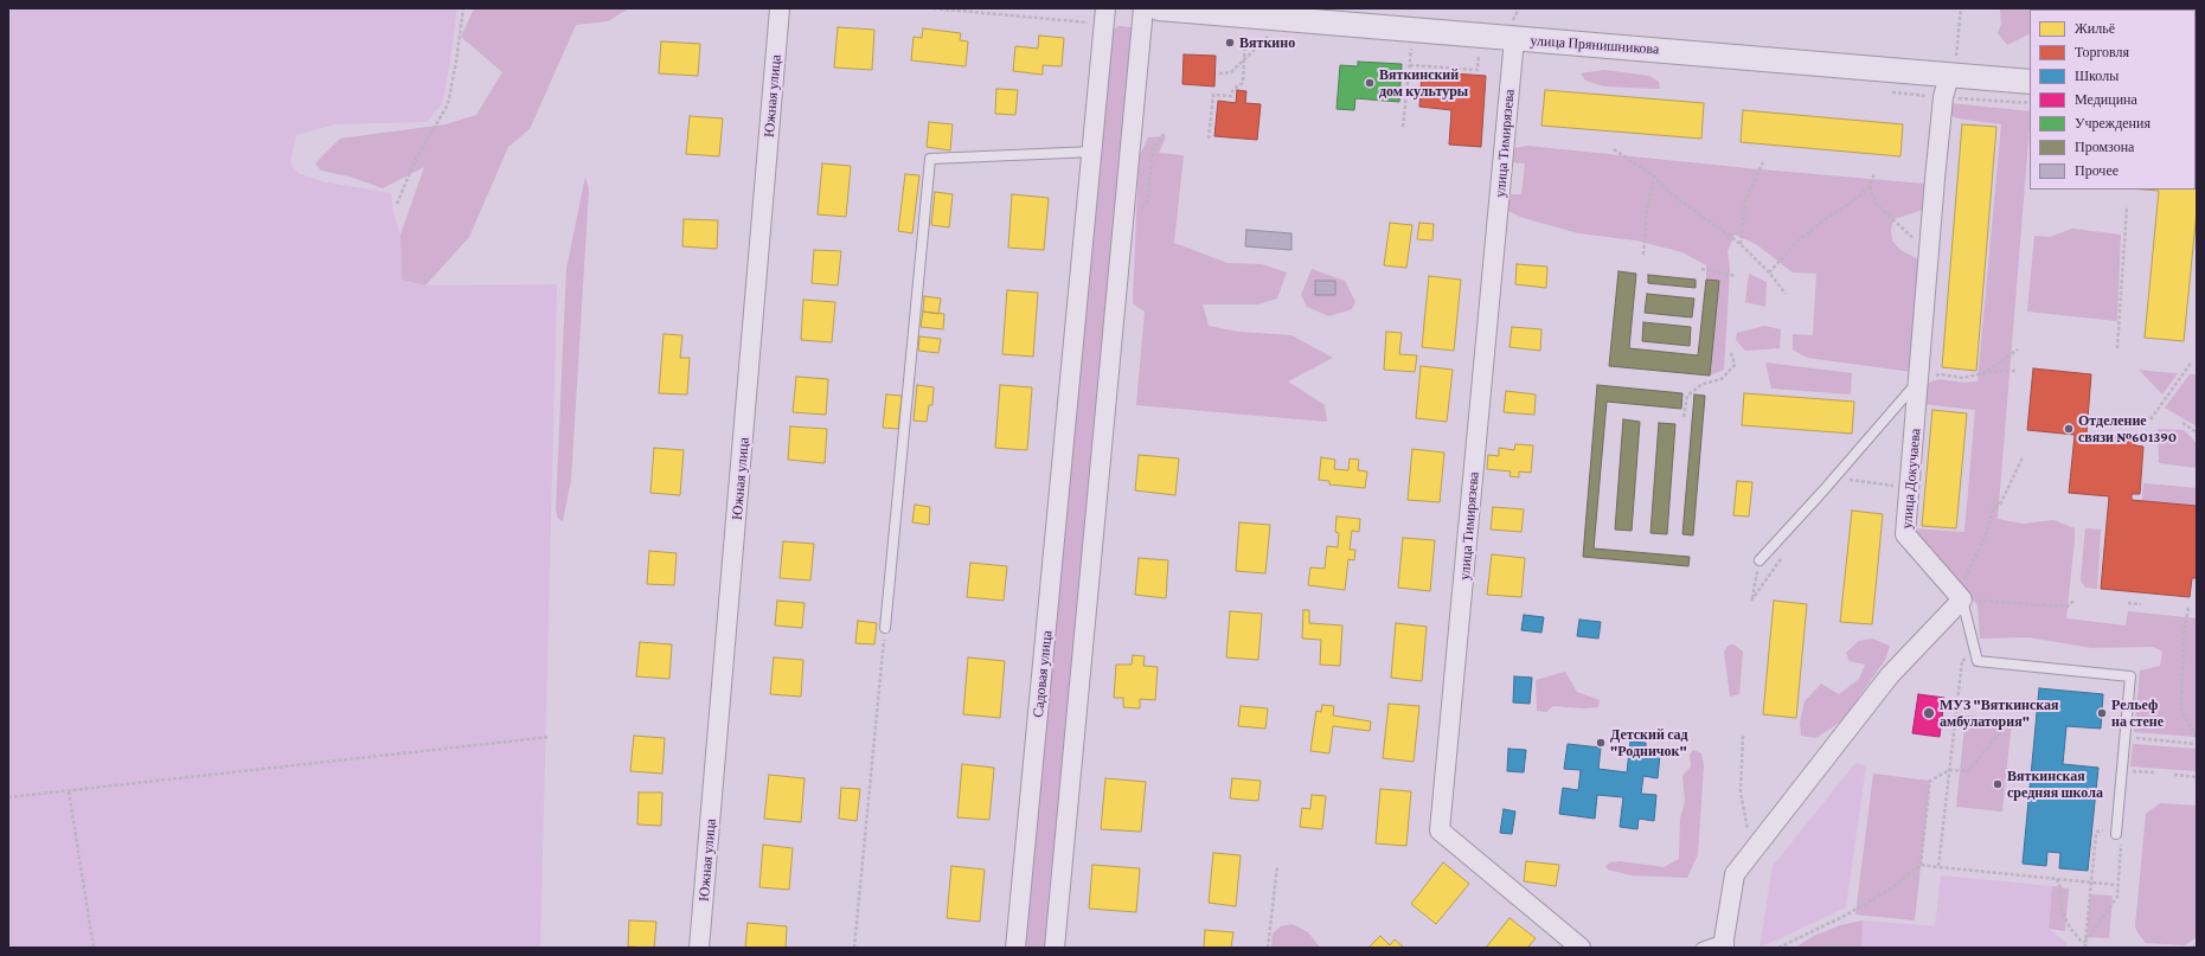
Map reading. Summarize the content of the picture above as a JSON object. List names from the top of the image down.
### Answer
{
  "streets": {
    "street": [
      "улица Прянишникова",
      "Южная улица",
      "улица Тимирязева",
      "улица Докучаева",
      "Садовая улица"
    ]
  },
  "crossings": [
    ["улица Прянишникова", "улица Тимирязева"],
    ["улица Прянишникова", "улица Докучаева"]
  ],
  "places": [
    "Вяткино",
    "Вяткинский дом культуры",
    "Отделение связи №601390",
    "МУЗ \"Вяткинская амбулатория\"",
    "Рельеф на стене",
    "Детский сад \"Родничок\"",
    "Вяткинская средняя школа"
  ],
  "legend": [
    "Жильё",
    "Торговля",
    "Школы",
    "Медицина",
    "Учреждения",
    "Промзона",
    "Прочее"
  ]
}
